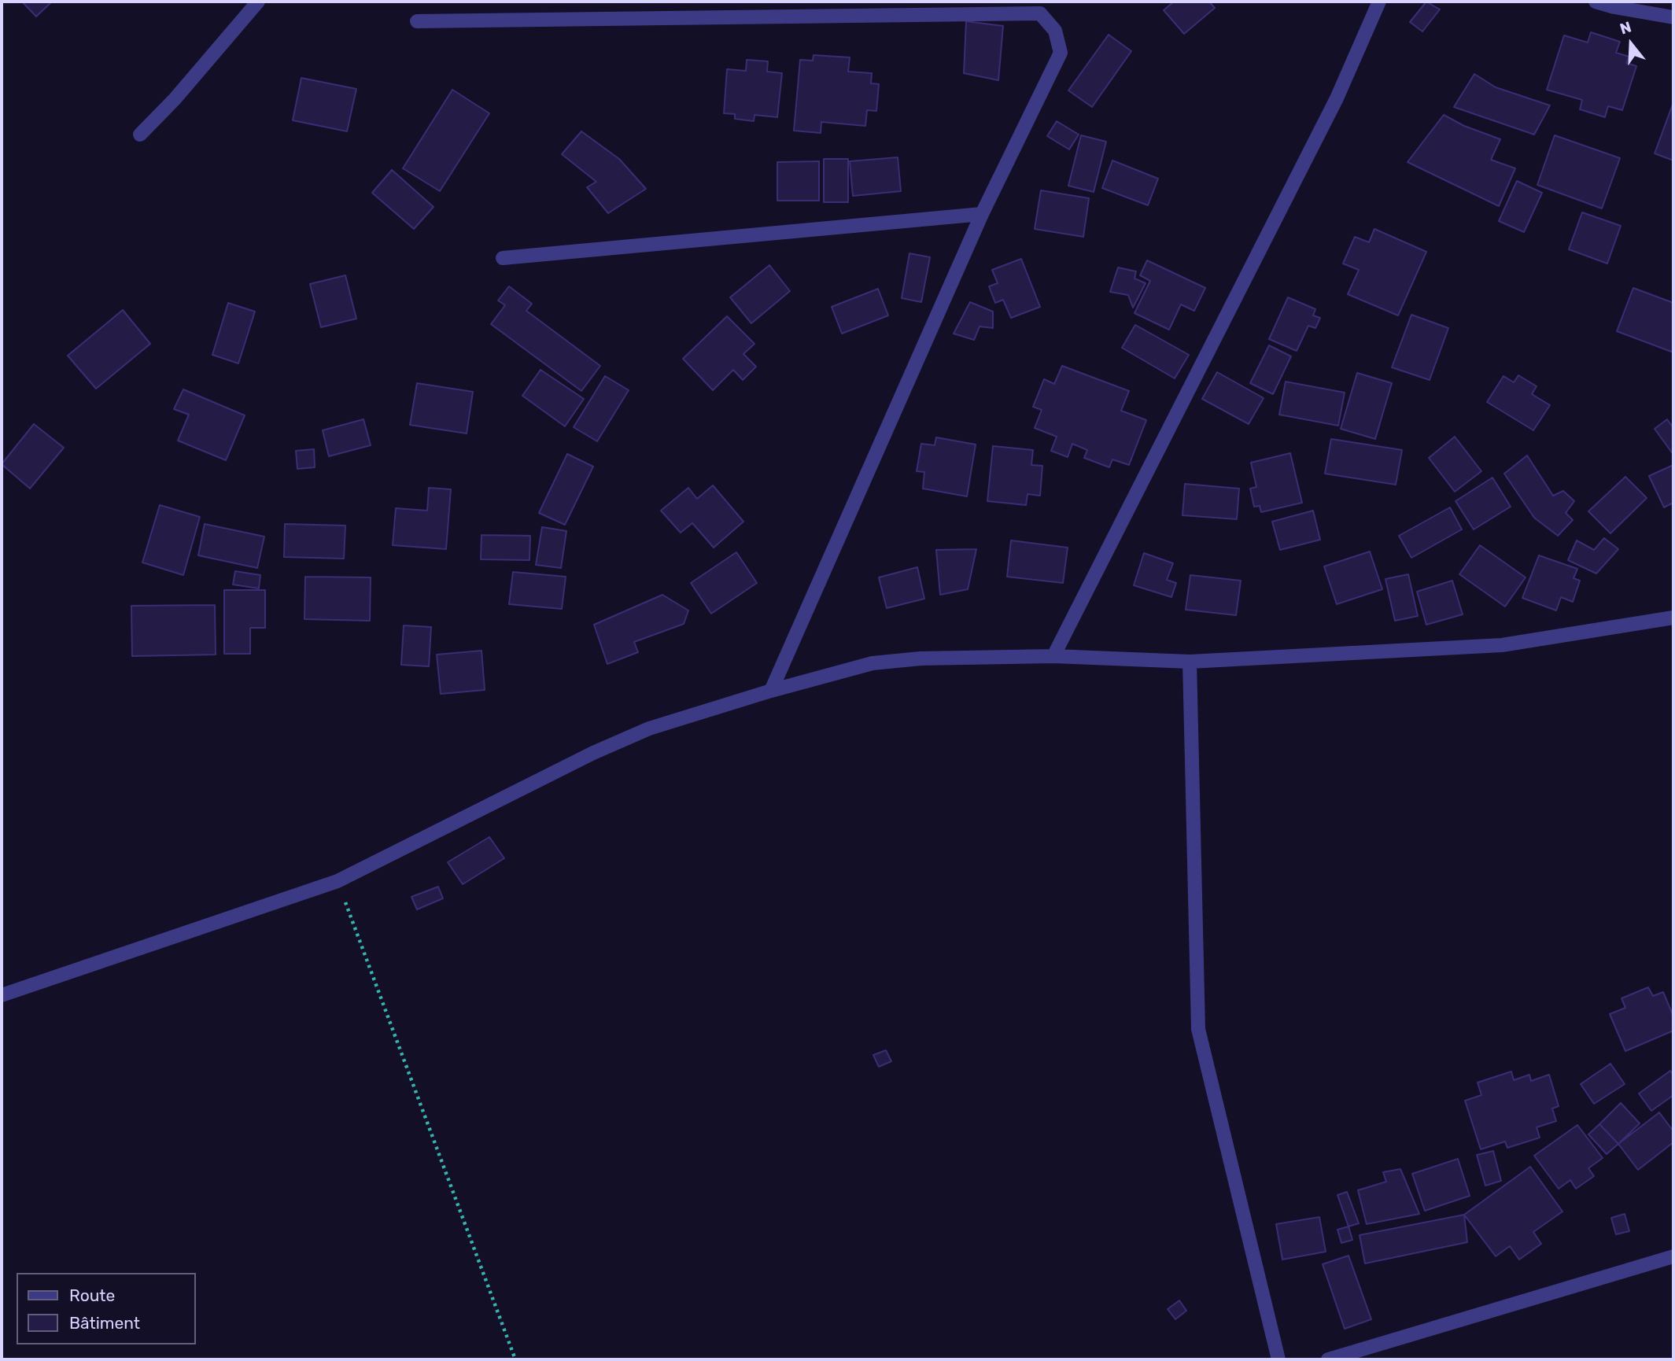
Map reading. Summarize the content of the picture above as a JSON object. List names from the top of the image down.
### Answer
{
  "legend": ["Route", "Bâtiment"],
  "north": "top"
}
